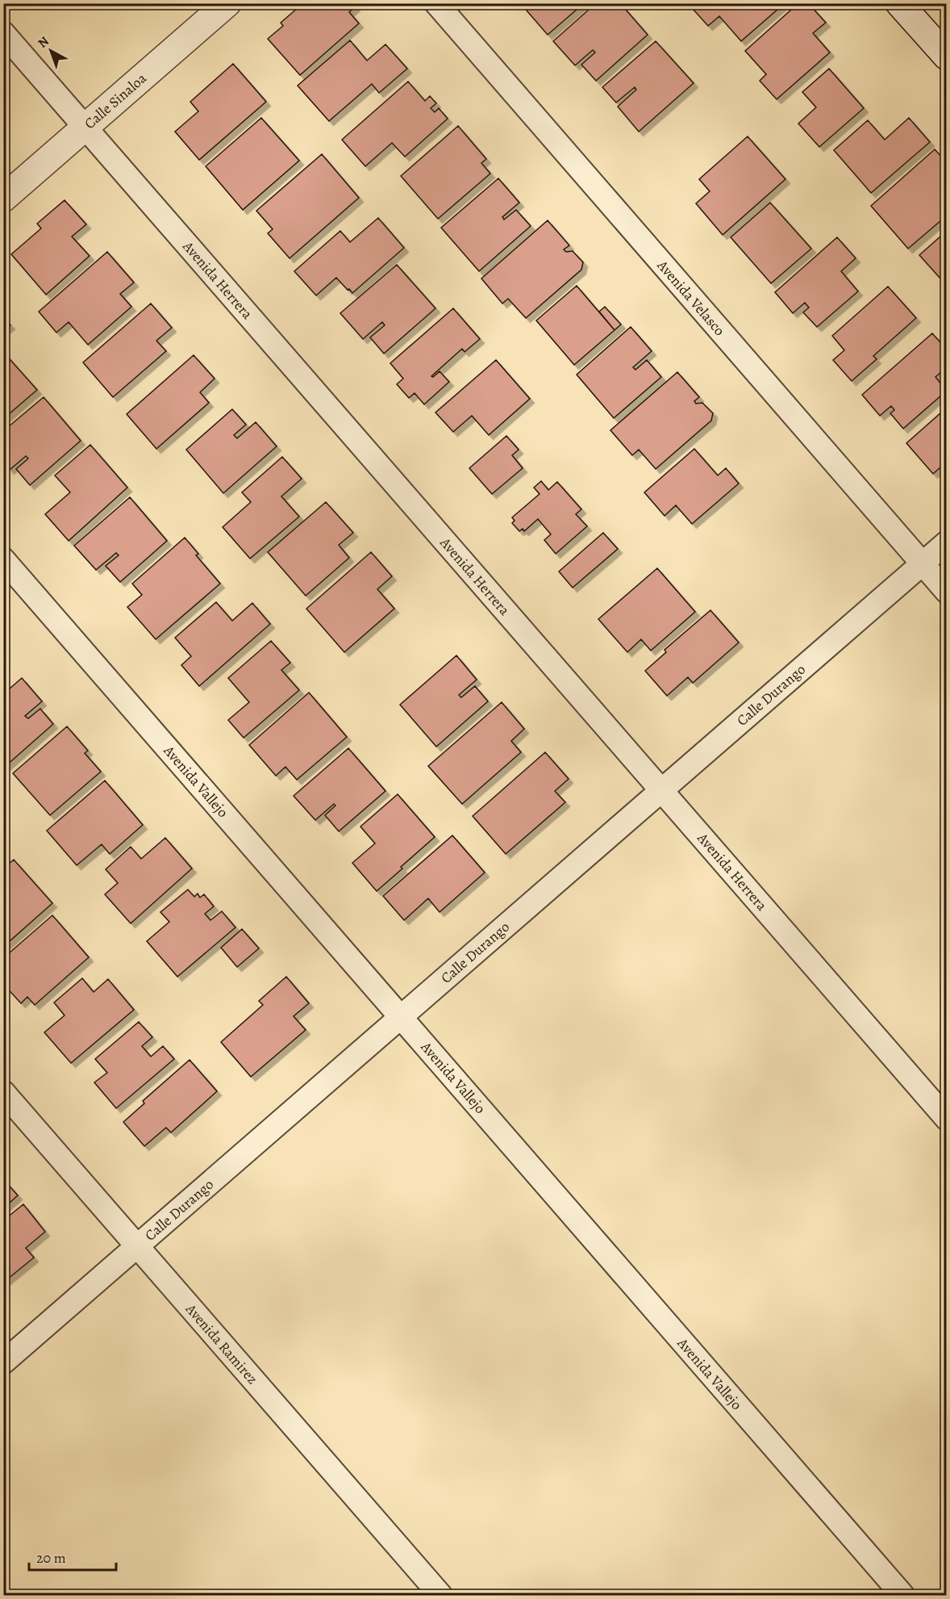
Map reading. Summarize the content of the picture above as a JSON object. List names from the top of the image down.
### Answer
{
  "streets": {
    "street": [
      "Calle Sinaloa",
      "Avenida Herrera",
      "Avenida Velasco",
      "Calle Durango",
      "Avenida Vallejo",
      "Avenida Ramirez"
    ]
  },
  "crossings": [
    ["Calle Sinaloa", "Avenida Herrera"],
    ["Avenida Herrera", "Calle Durango"],
    ["Avenida Velasco", "Calle Durango"],
    ["Calle Durango", "Avenida Vallejo"],
    ["Calle Durango", "Avenida Ramirez"]
  ],
  "scale_bar": "20 m",
  "north": "top left"
}
